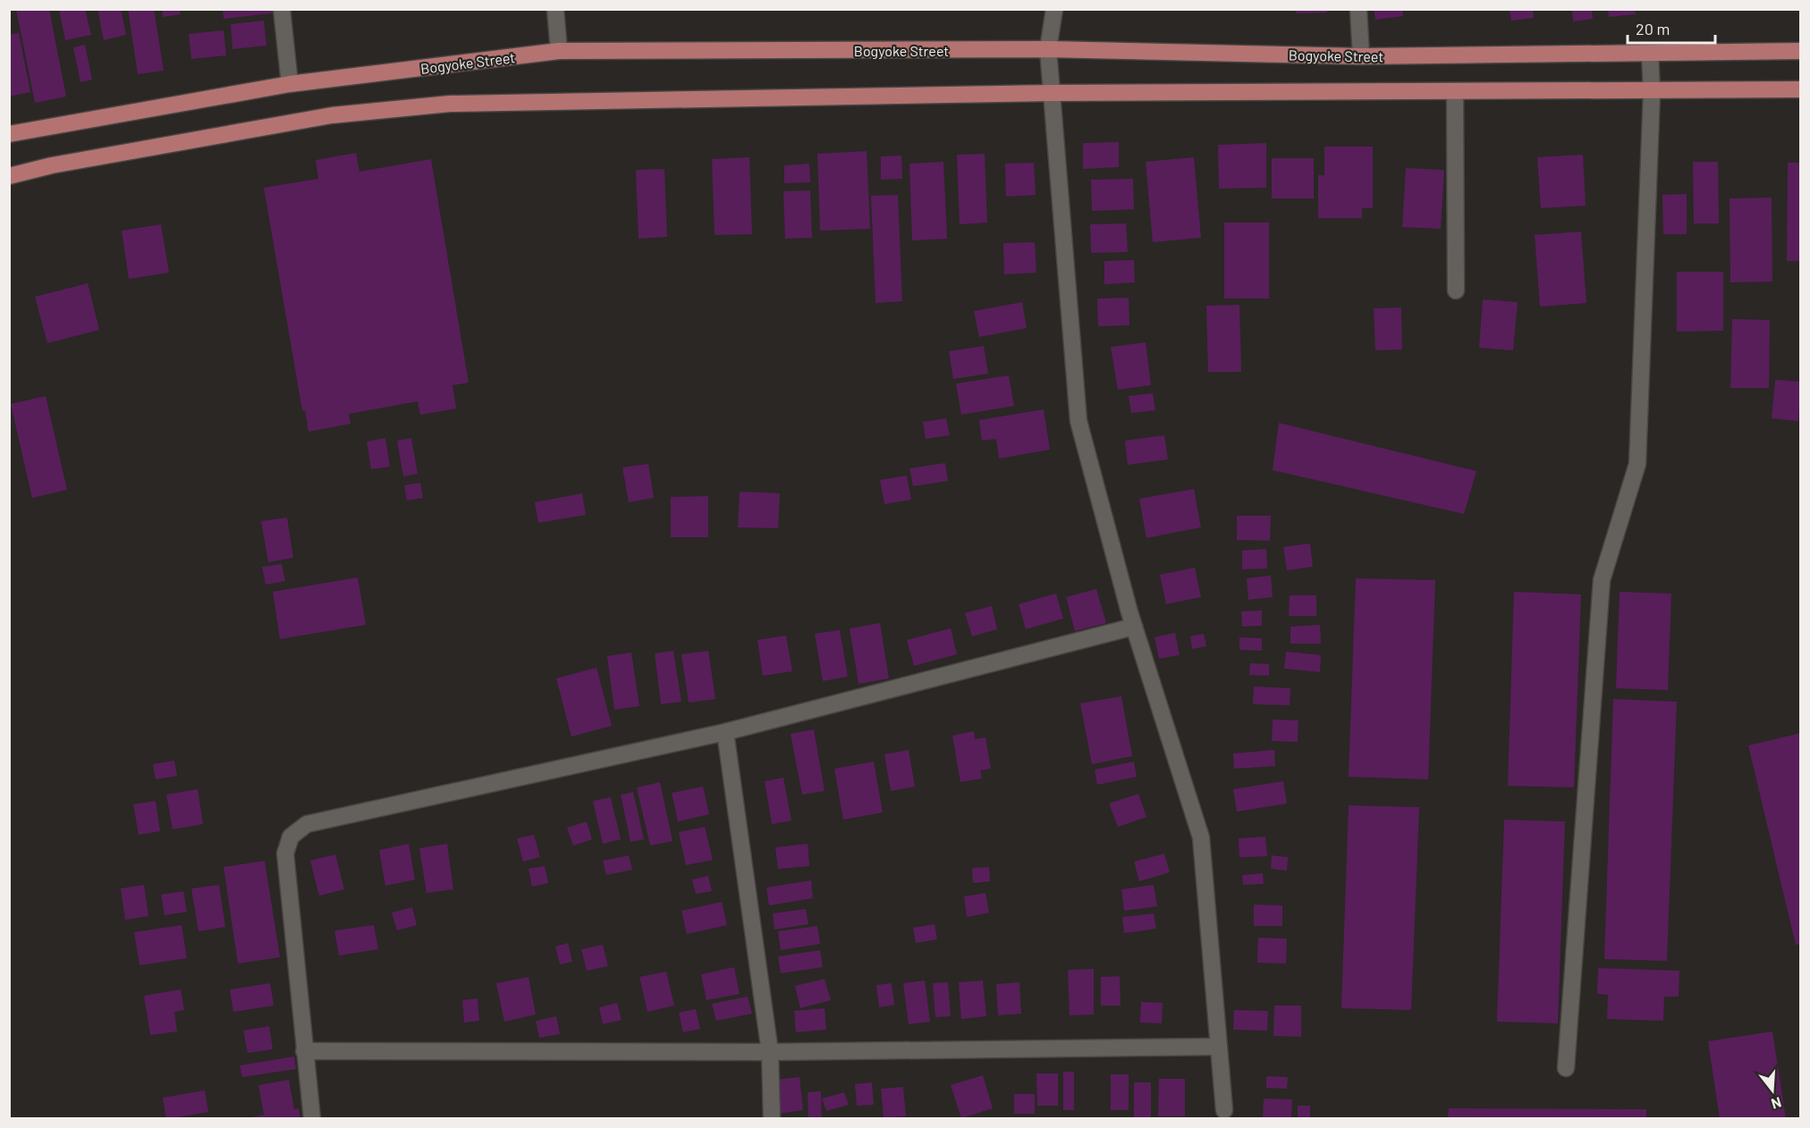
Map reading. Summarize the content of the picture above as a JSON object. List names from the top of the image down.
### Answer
{
  "streets": {
    "main road": ["Bogyoke Street"]
  },
  "scale_bar": "20 m",
  "north": "bottom"
}
